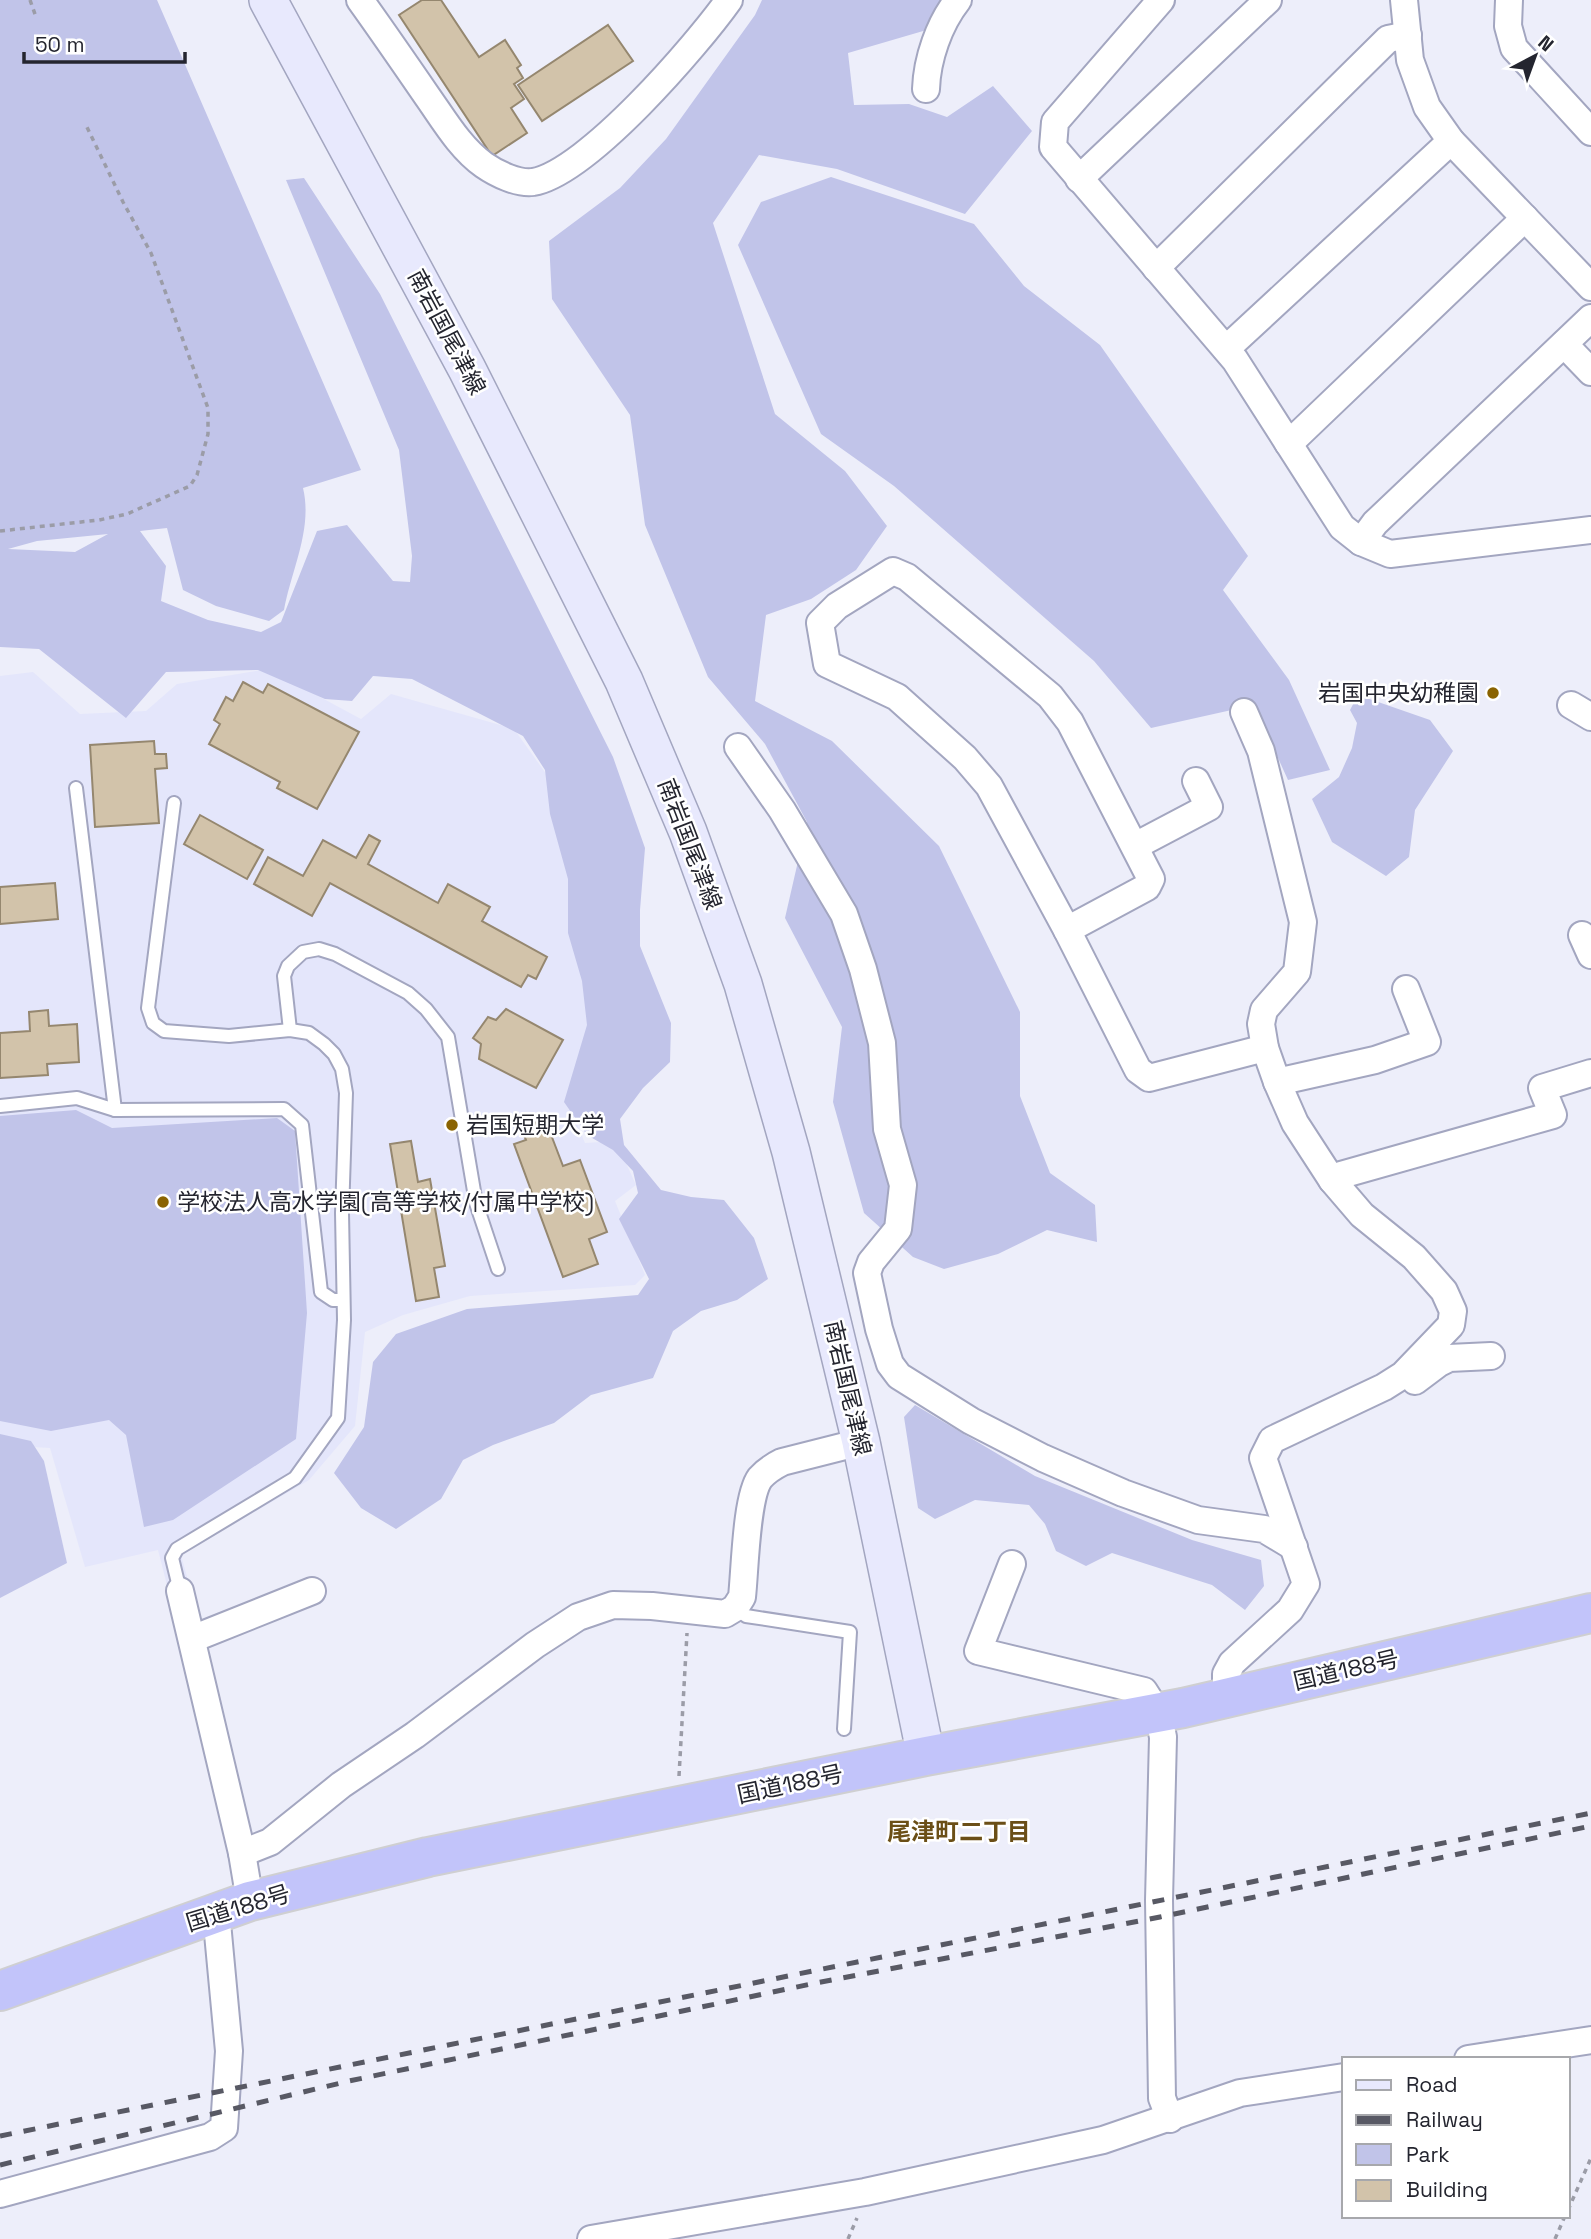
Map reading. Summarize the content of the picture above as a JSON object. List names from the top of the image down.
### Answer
{
  "streets": {
    "highway": ["国道188号"],
    "main road": ["南岩国尾津線"]
  },
  "crossings": [
    ["南岩国尾津線", "国道188号"]
  ],
  "districts": ["尾津町二丁目"],
  "places": ["岩国中央幼稚園", "岩国短期大学", "学校法人高水学園(高等学校/付属中学校)"],
  "legend": [
    "Road",
    "Railway",
    "Park",
    "Building"
  ],
  "scale_bar": "50 m",
  "north": "top right"
}
